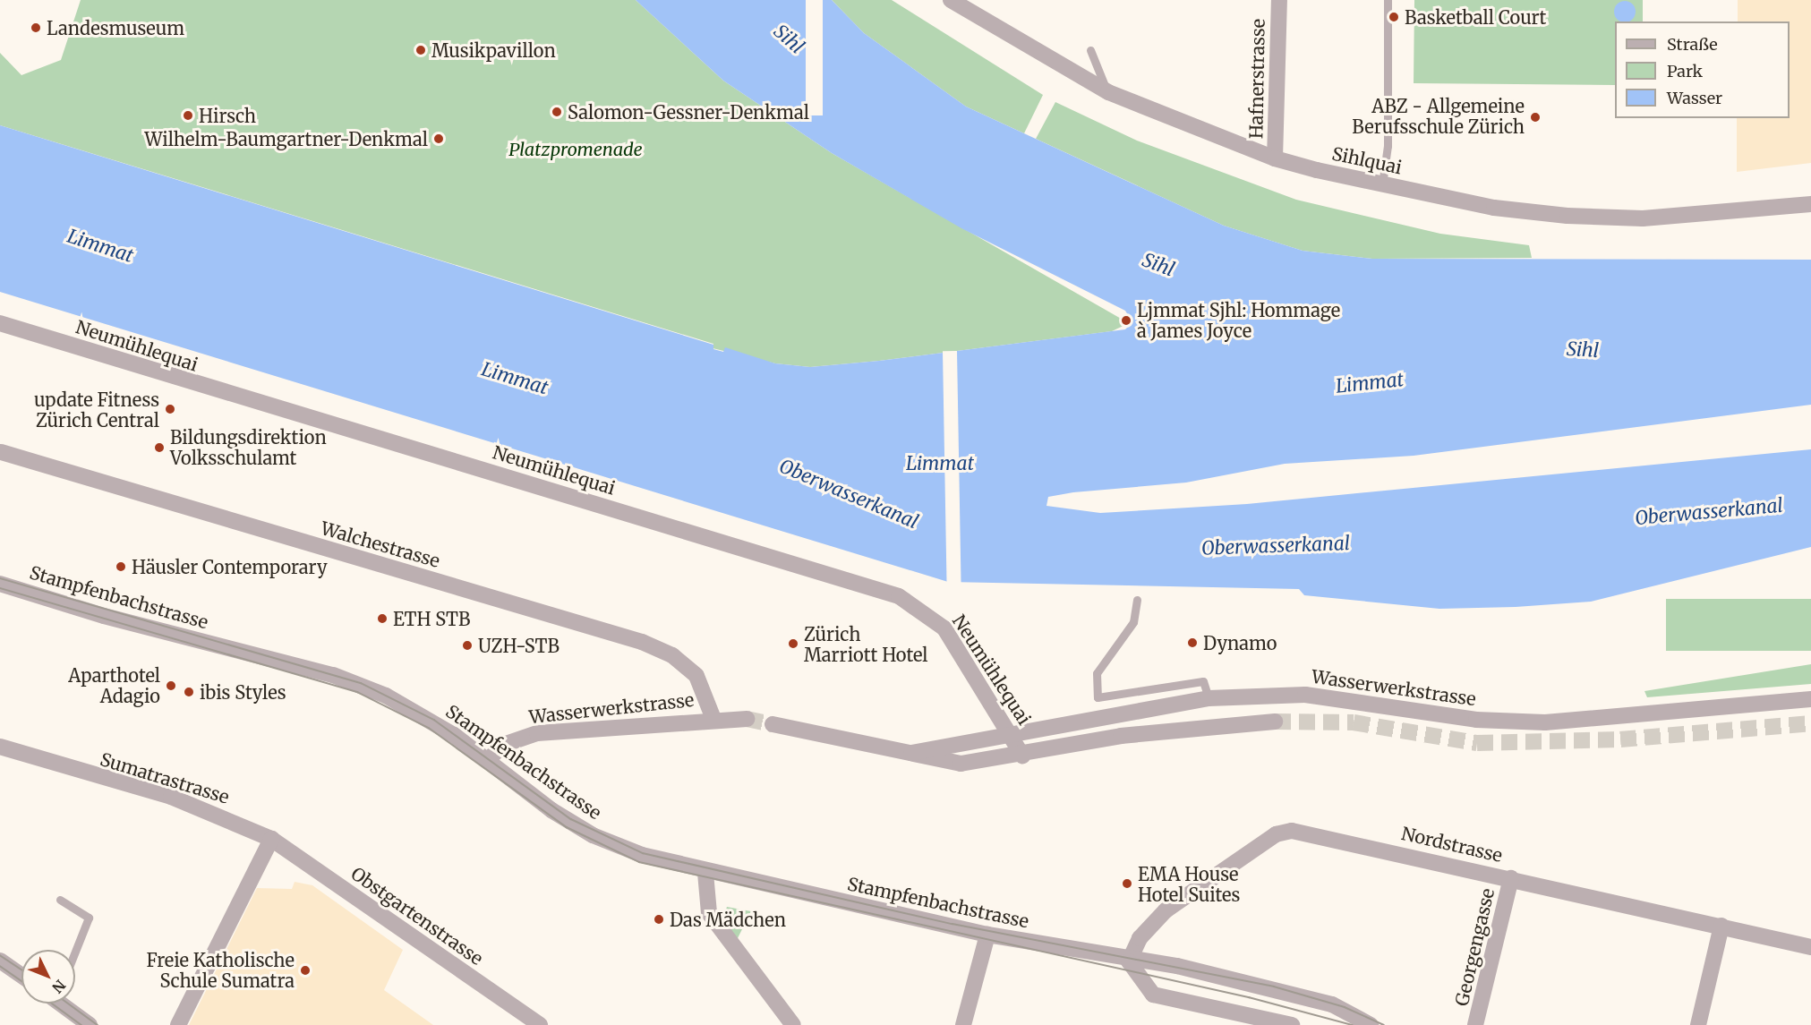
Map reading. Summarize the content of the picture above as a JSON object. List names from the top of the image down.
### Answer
{
  "streets": {
    "street": [
      "Hafnerstrasse",
      "Sihlquai",
      "Neumühlequai",
      "Walchestrasse",
      "Stampfenbachstrasse",
      "Wasserwerkstrasse",
      "Sumatrastrasse",
      "Nordstrasse",
      "Obstgartenstrasse",
      "Georgengasse"
    ]
  },
  "crossings": [
    ["Hafnerstrasse", "Sihlquai"],
    ["Neumühlequai", "Wasserwerkstrasse"],
    ["Walchestrasse", "Wasserwerkstrasse"],
    ["Stampfenbachstrasse", "Wasserwerkstrasse"],
    ["Stampfenbachstrasse", "Nordstrasse"],
    ["Sumatrastrasse", "Obstgartenstrasse"],
    ["Nordstrasse", "Georgengasse"]
  ],
  "water": ["Sihl", "Limmat", "Oberwasserkanal"],
  "parks": ["Platzpromenade"],
  "places": [
    "Basketball Court",
    "Landesmuseum",
    "Musikpavillon",
    "Salomon-Gessner-Denkmal",
    "Hirsch",
    "ABZ - Allgemeine Berufsschule Zürich",
    "Wilhelm-Baumgartner-Denkmal",
    "Ljmmat Sjhl: Hommage à James Joyce",
    "update Fitness Zürich Central",
    "Bildungsdirektion Volksschulamt",
    "Häusler Contemporary",
    "ETH STB",
    "Dynamo",
    "Zürich Marriott Hotel",
    "UZH-STB",
    "Aparthotel Adagio",
    "ibis Styles",
    "EMA House Hotel Suites",
    "Das Mädchen",
    "Freie Katholische Schule Sumatra"
  ],
  "legend": ["Straße", "Park", "Wasser"],
  "north": "bottom right"
}
